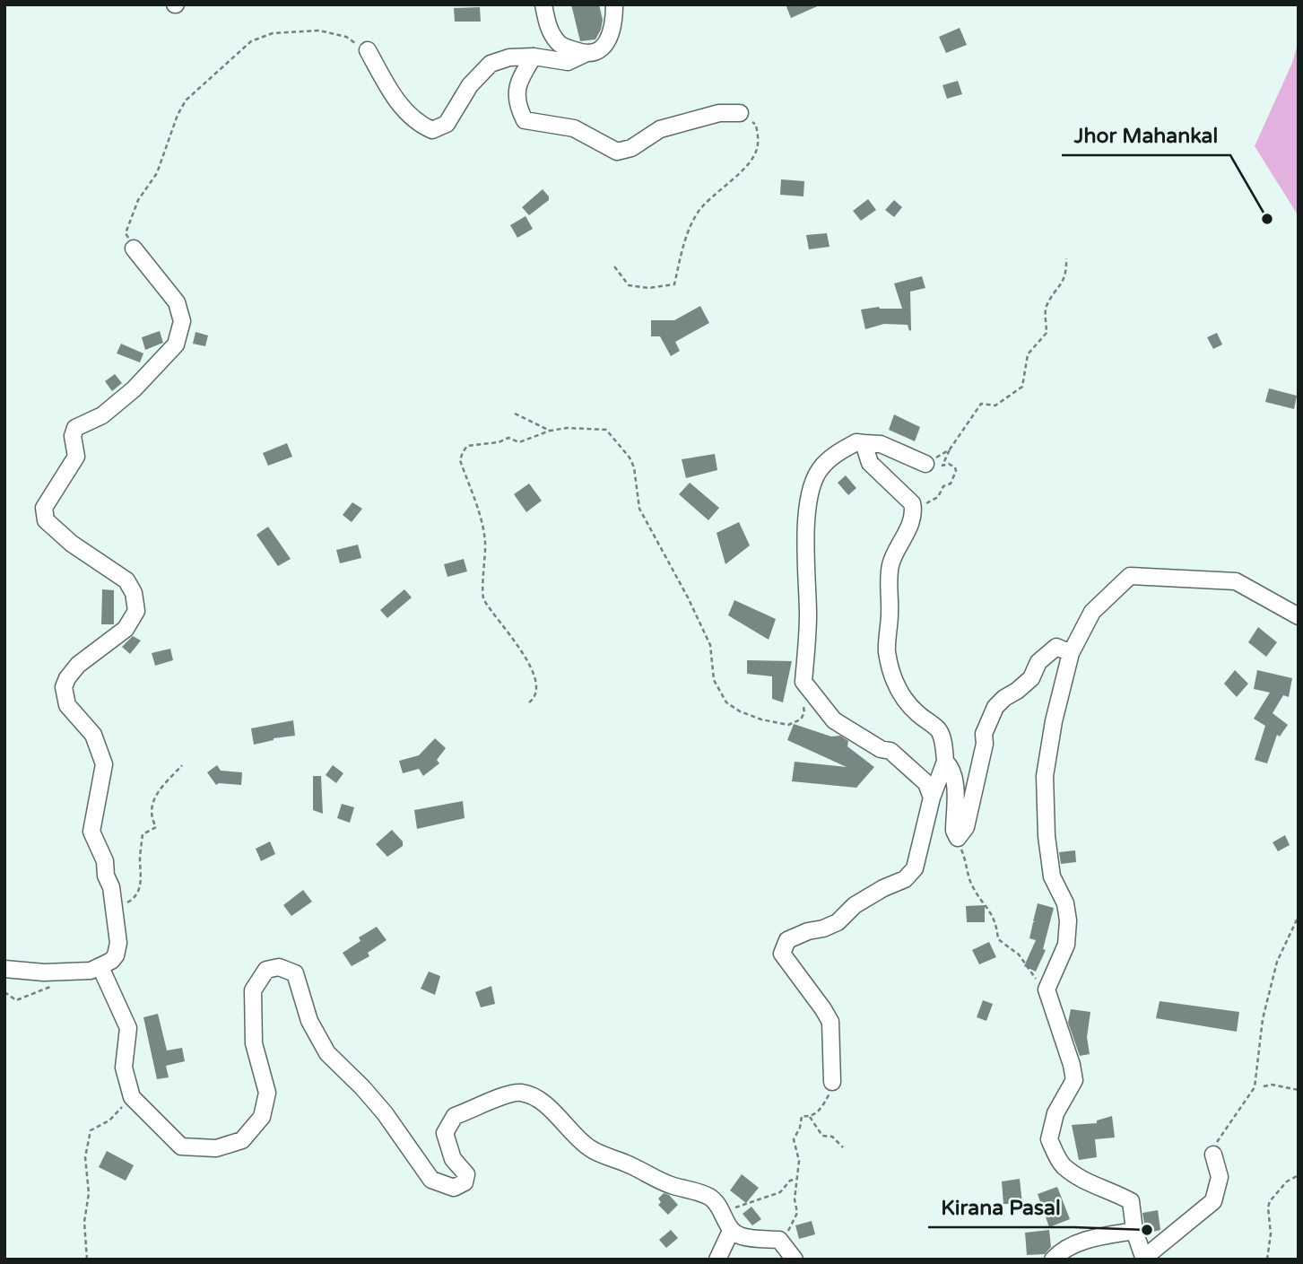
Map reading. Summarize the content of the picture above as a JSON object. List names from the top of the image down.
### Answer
{
  "places": ["Jhor Mahankal", "Kirana Pasal"]
}
